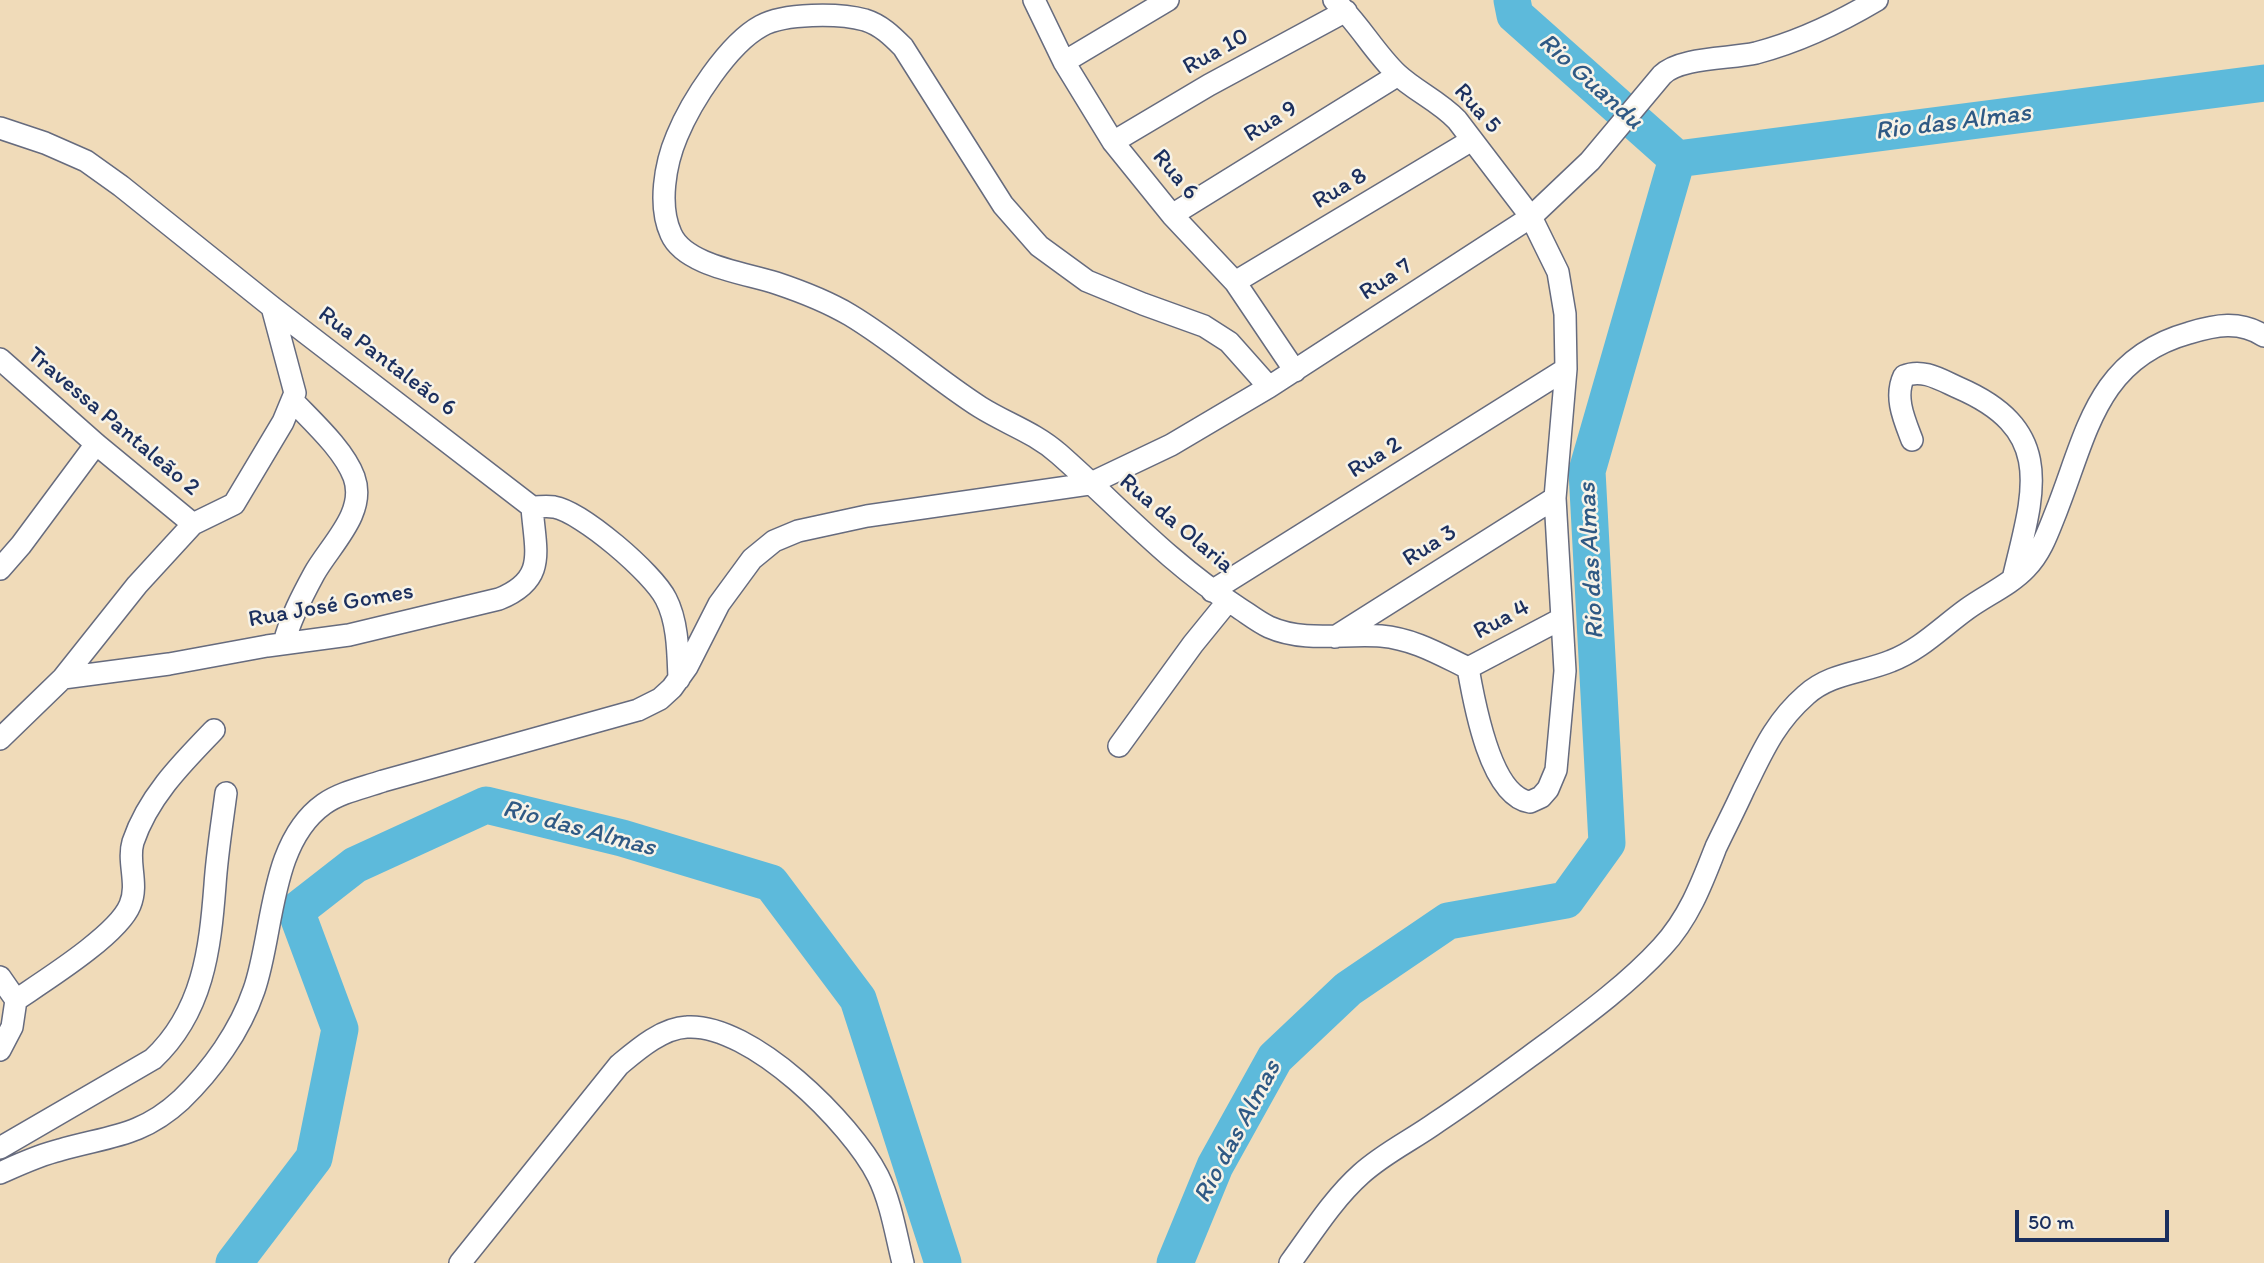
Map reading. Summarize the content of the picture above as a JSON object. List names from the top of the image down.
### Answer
{
  "streets": {
    "street": [
      "Rua 10",
      "Rua 5",
      "Rua 9",
      "Rua 6",
      "Rua 8",
      "Rua 7",
      "Rua Pantaleão 6",
      "Travessa Pantaleão 2",
      "Rua 2",
      "Rua da Olaria",
      "Rua 3",
      "Rua José Gomes",
      "Rua 4"
    ]
  },
  "crossings": [
    ["Rua 10", "Rua 5"],
    ["Rua 10", "Rua 6"],
    ["Rua 5", "Rua 9"],
    ["Rua 5", "Rua 8"],
    ["Rua 5", "Rua 7"],
    ["Rua 5", "Rua 2"],
    ["Rua 5", "Rua da Olaria"],
    ["Rua 5", "Rua 3"],
    ["Rua 5", "Rua 4"],
    ["Rua 9", "Rua 6"],
    ["Rua 6", "Rua 8"],
    ["Rua 6", "Rua 7"],
    ["Rua 7", "Rua da Olaria"],
    ["Rua Pantaleão 6", "Rua José Gomes"],
    ["Rua 2", "Rua da Olaria"],
    ["Rua da Olaria", "Rua 3"],
    ["Rua da Olaria", "Rua 4"]
  ],
  "water": ["Rio Guandu", "Rio das Almas"],
  "scale_bar": "50 m"
}
